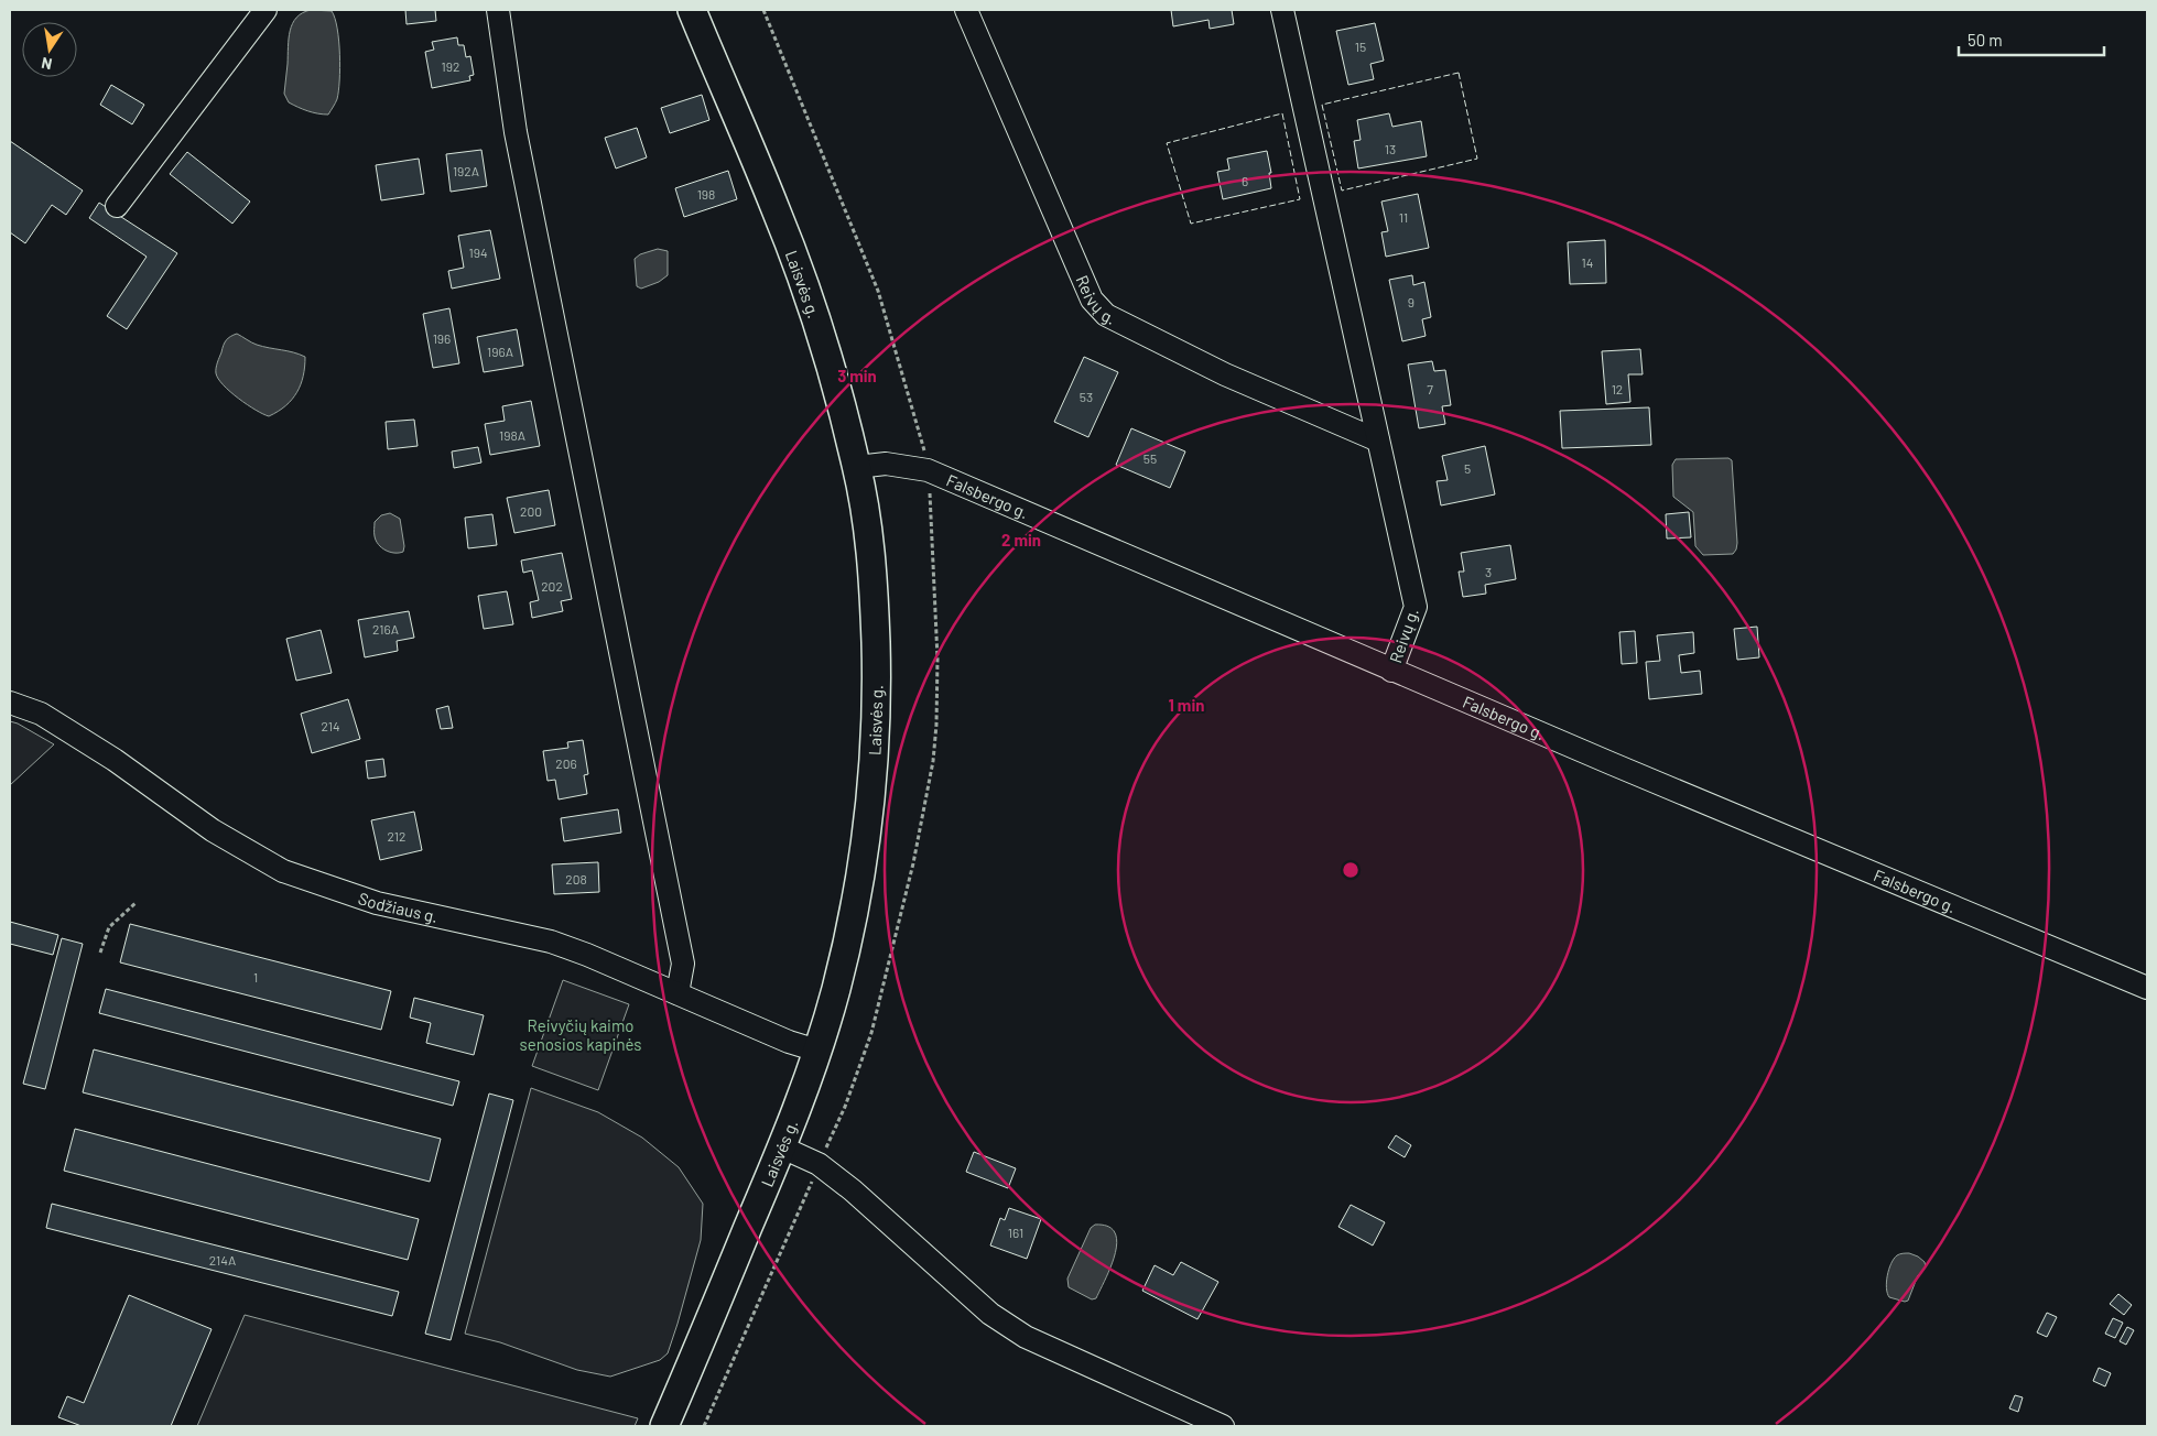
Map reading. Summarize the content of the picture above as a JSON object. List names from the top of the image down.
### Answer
{
  "streets": {
    "main road": ["Laisvės g."],
    "street": ["Reivų g.", "Falsbergo g.", "Sodžiaus g."]
  },
  "crossings": [
    ["Laisvės g.", "Falsbergo g."],
    ["Laisvės g.", "Sodžiaus g."],
    ["Reivų g.", "Falsbergo g."]
  ],
  "parks": ["Reivyčių kaimo senosios kapinės"],
  "house_numbers": [
    "15",
    "192",
    "13",
    "192A",
    "6",
    "198",
    "11",
    "194",
    "14",
    "9",
    "196",
    "196A",
    "7",
    "12",
    "53",
    "198A",
    "55",
    "5",
    "200",
    "3",
    "202",
    "216A",
    "214",
    "206",
    "212",
    "208",
    "1",
    "161",
    "214A"
  ],
  "scale_bar": "50 m",
  "north": "bottom",
  "rings": ["3 min", "2 min", "1 min"]
}
